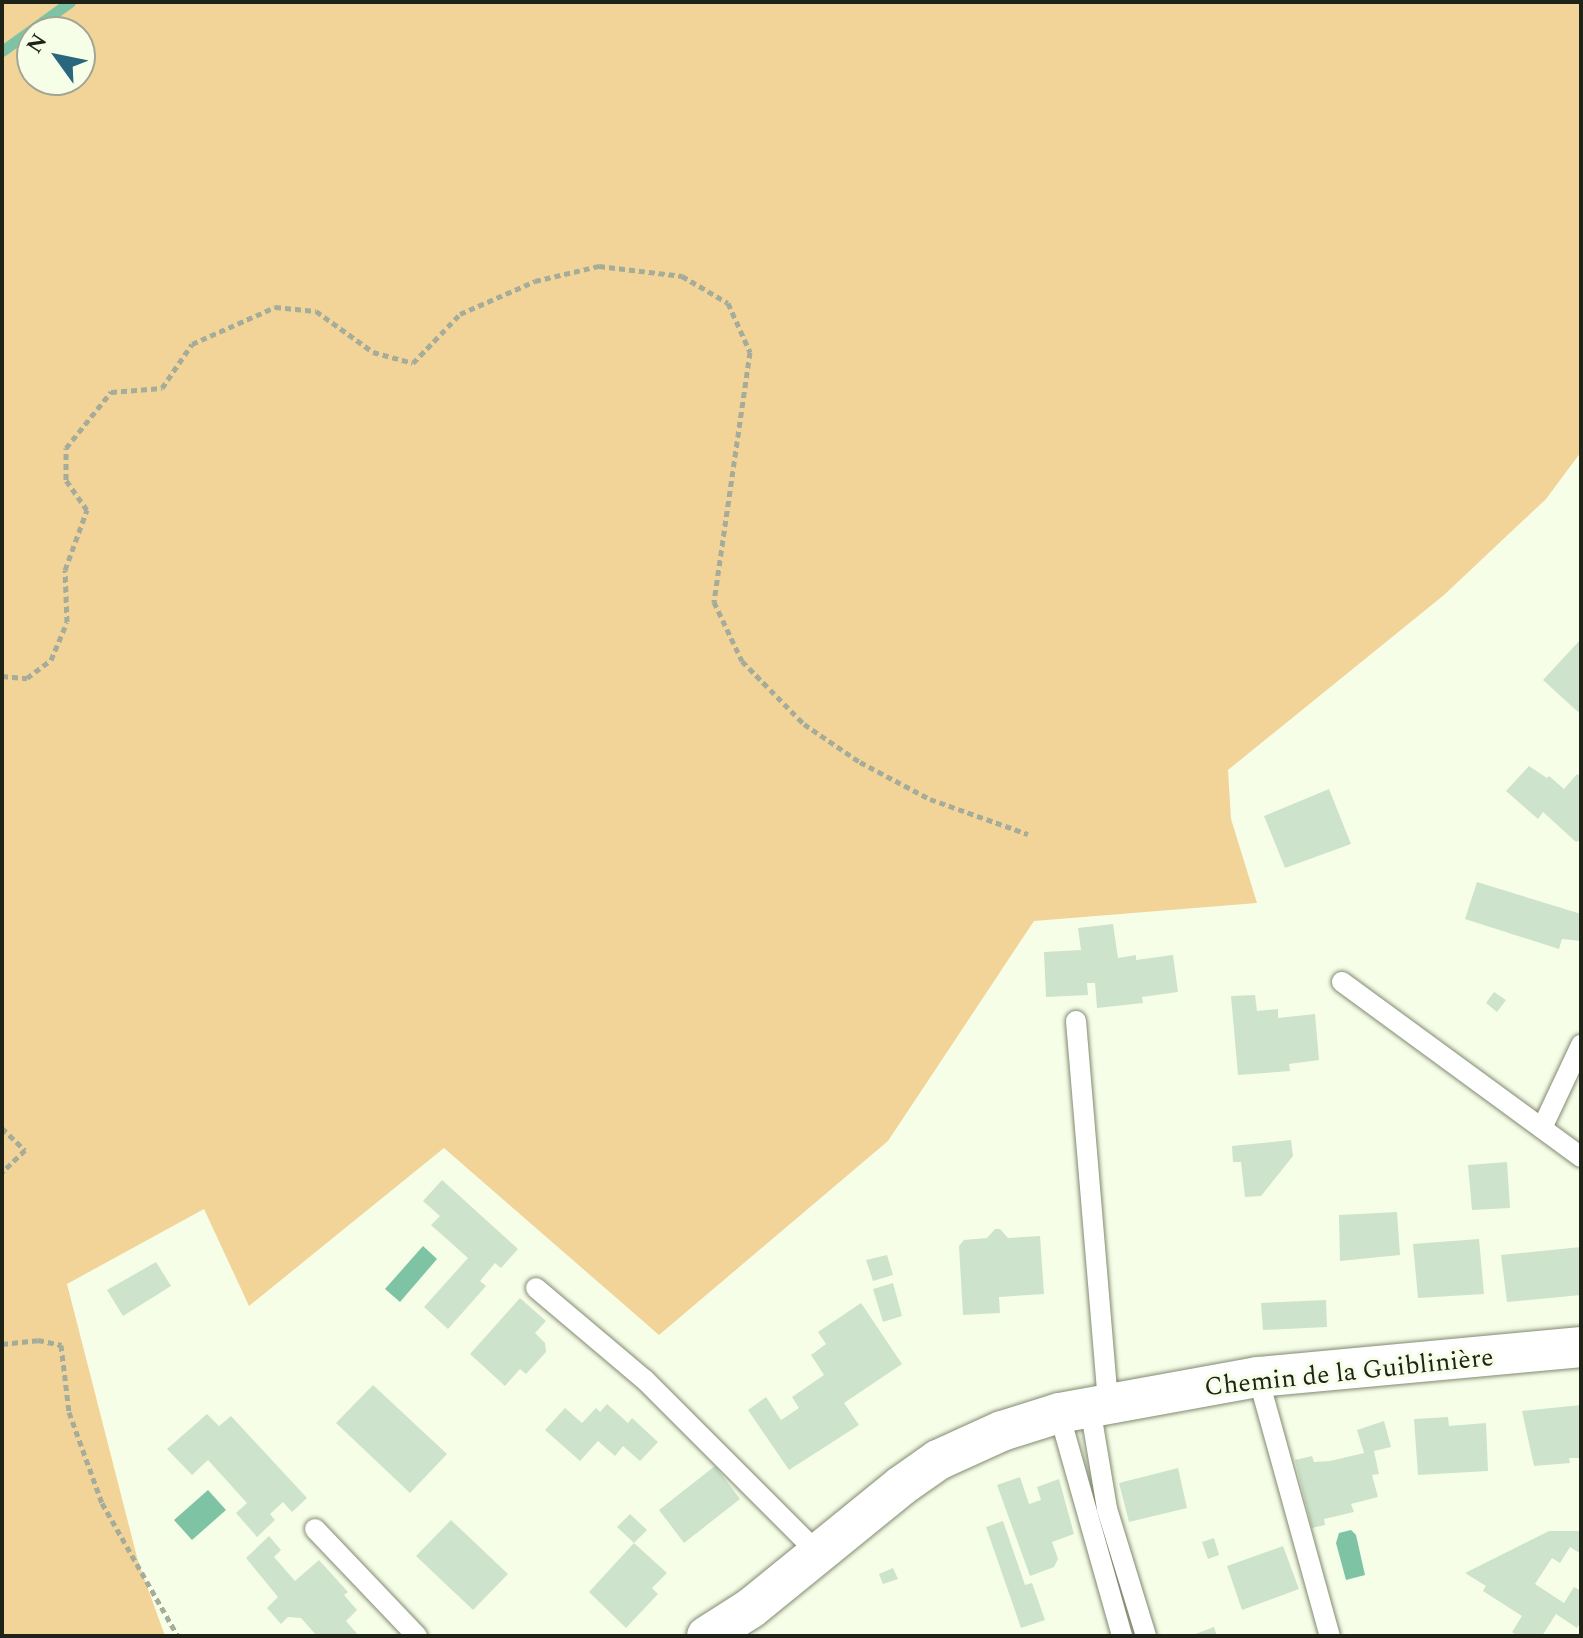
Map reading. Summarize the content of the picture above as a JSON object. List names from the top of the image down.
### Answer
{
  "streets": {
    "street": ["Chemin de la Guiblinière"]
  },
  "north": "top left"
}
